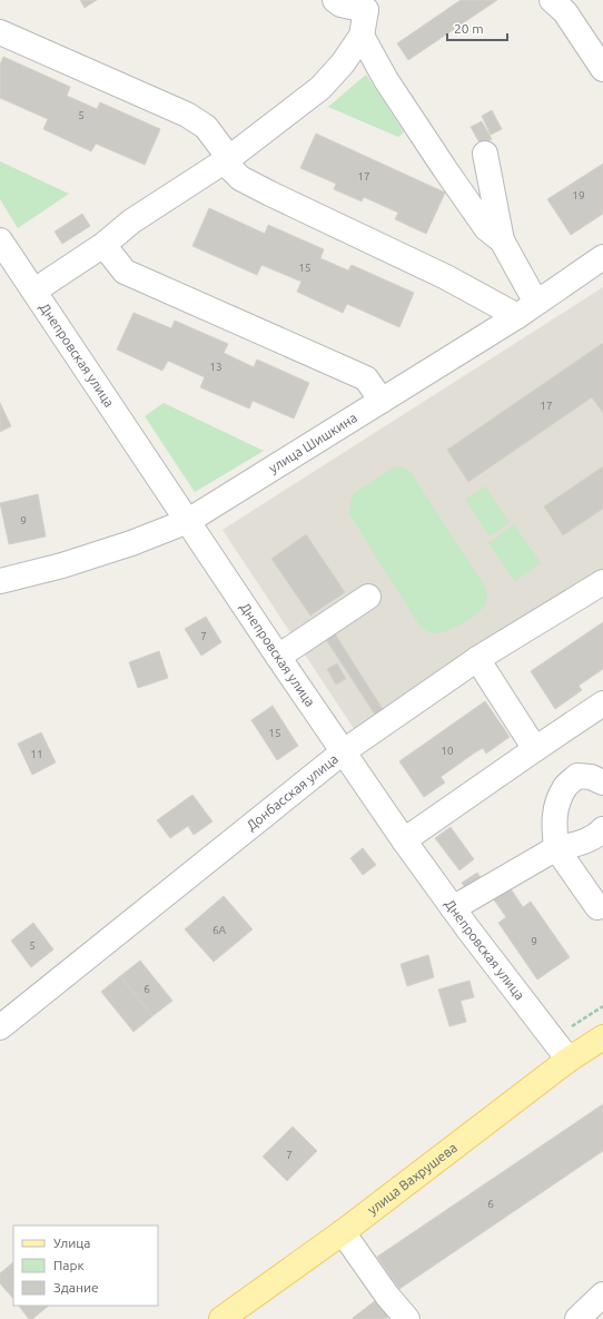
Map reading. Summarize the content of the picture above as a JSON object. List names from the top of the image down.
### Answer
{
  "streets": {
    "main road": ["улица Вахрушева"],
    "street": ["Днепровская улица", "улица Шишкина", "Донбасская улица"]
  },
  "crossings": [
    ["Днепровская улица", "улица Шишкина"],
    ["Днепровская улица", "Донбасская улица"],
    ["Днепровская улица", "улица Вахрушева"]
  ],
  "house_numbers": [
    "5",
    "17",
    "19",
    "15",
    "13",
    "17",
    "9",
    "7",
    "15",
    "10",
    "11",
    "6А",
    "9",
    "5",
    "6",
    "7",
    "6"
  ],
  "legend": ["Улица", "Парк", "Здание"],
  "scale_bar": "20 m"
}
